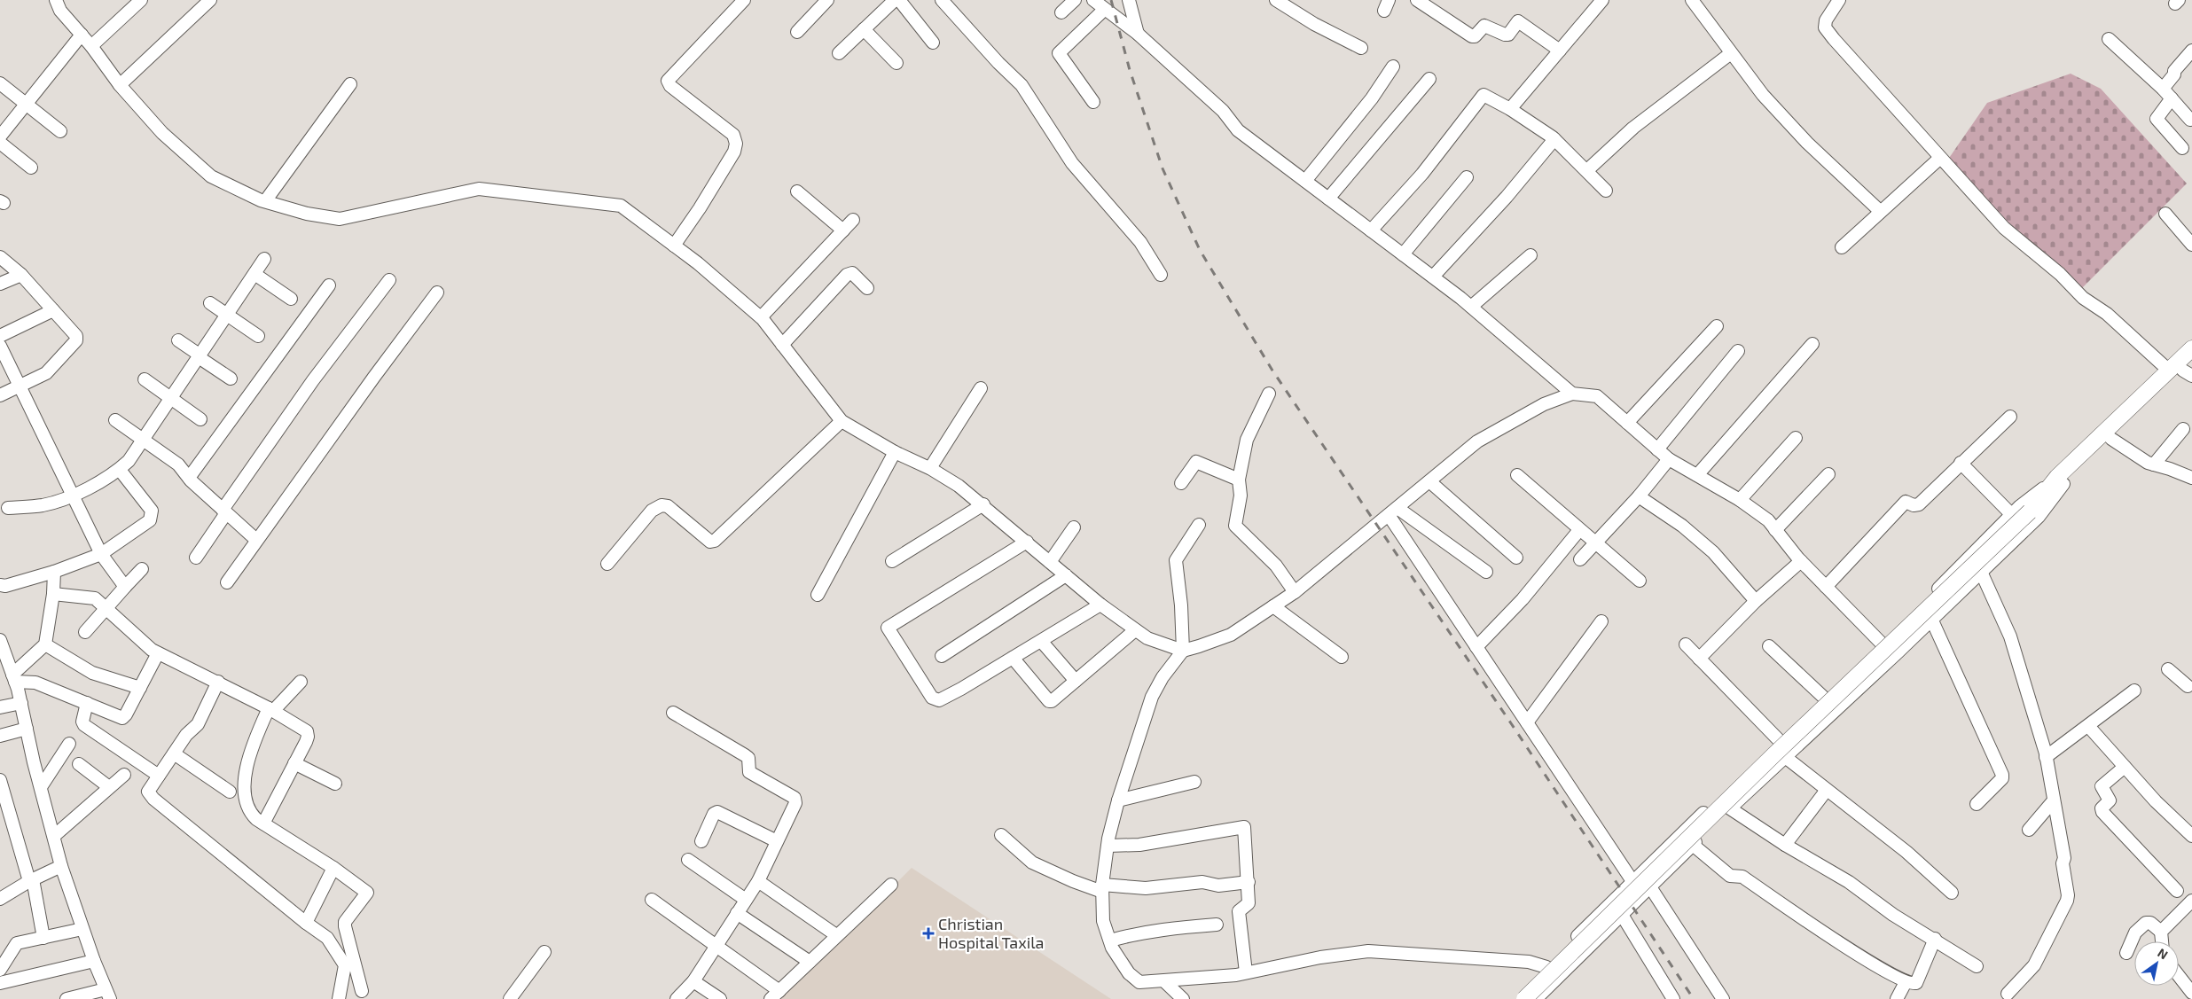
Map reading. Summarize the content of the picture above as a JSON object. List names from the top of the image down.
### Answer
{
  "places": {
    "health": ["Christian Hospital Taxila"]
  },
  "north": "top right"
}
